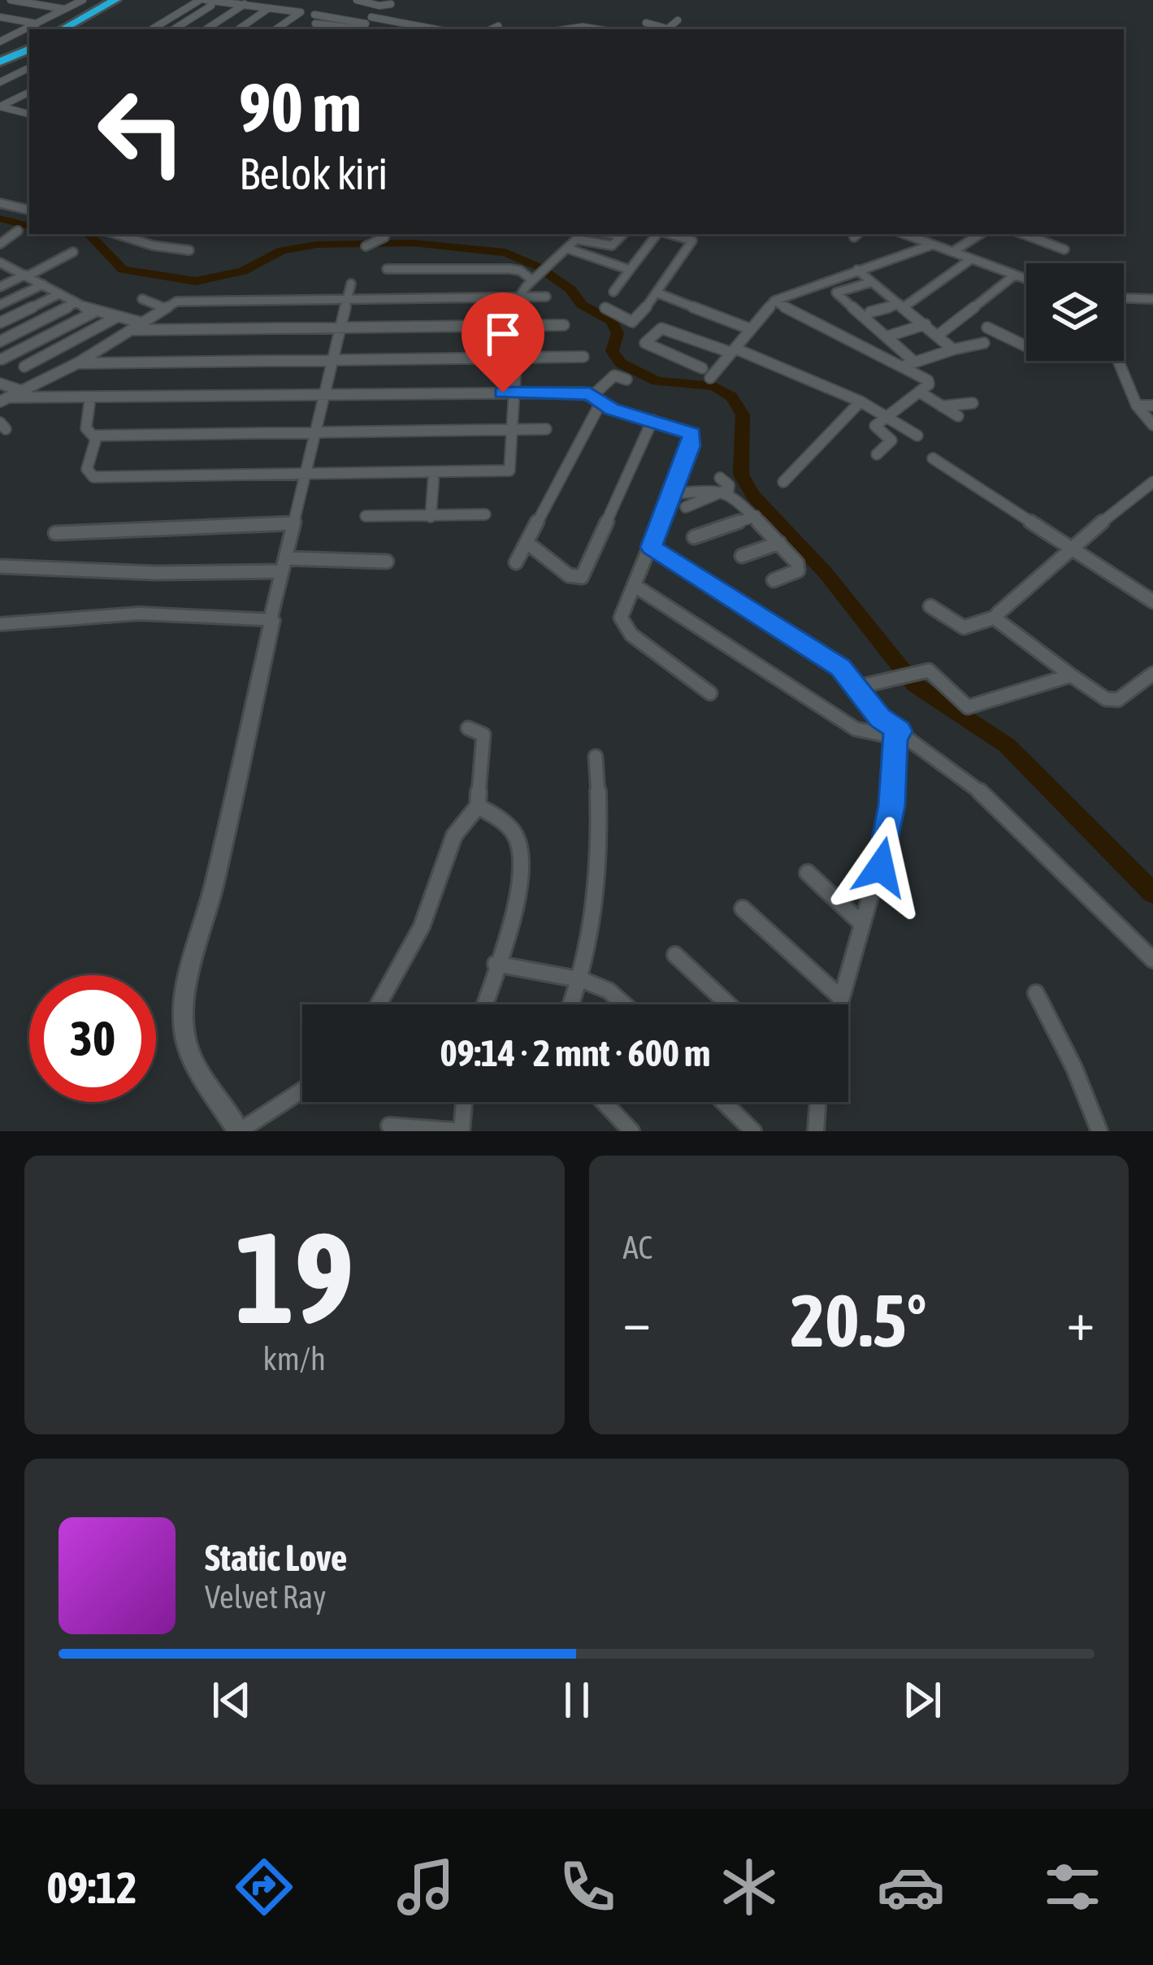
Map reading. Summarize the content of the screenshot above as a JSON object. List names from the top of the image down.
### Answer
{
  "page": {
    "turn": ["90 m", "Belok kiri"],
    "limit": "30",
    "trip": "09:14 · 2 mnt · 600 m",
    "tile": [
      ["19", "km/h"],
      "AC"
    ],
    "heat": ["−", "20.5°", "+"],
    "song": ["Static Love", "Velvet Ray"],
    "tabs": "09:12"
  }
}
